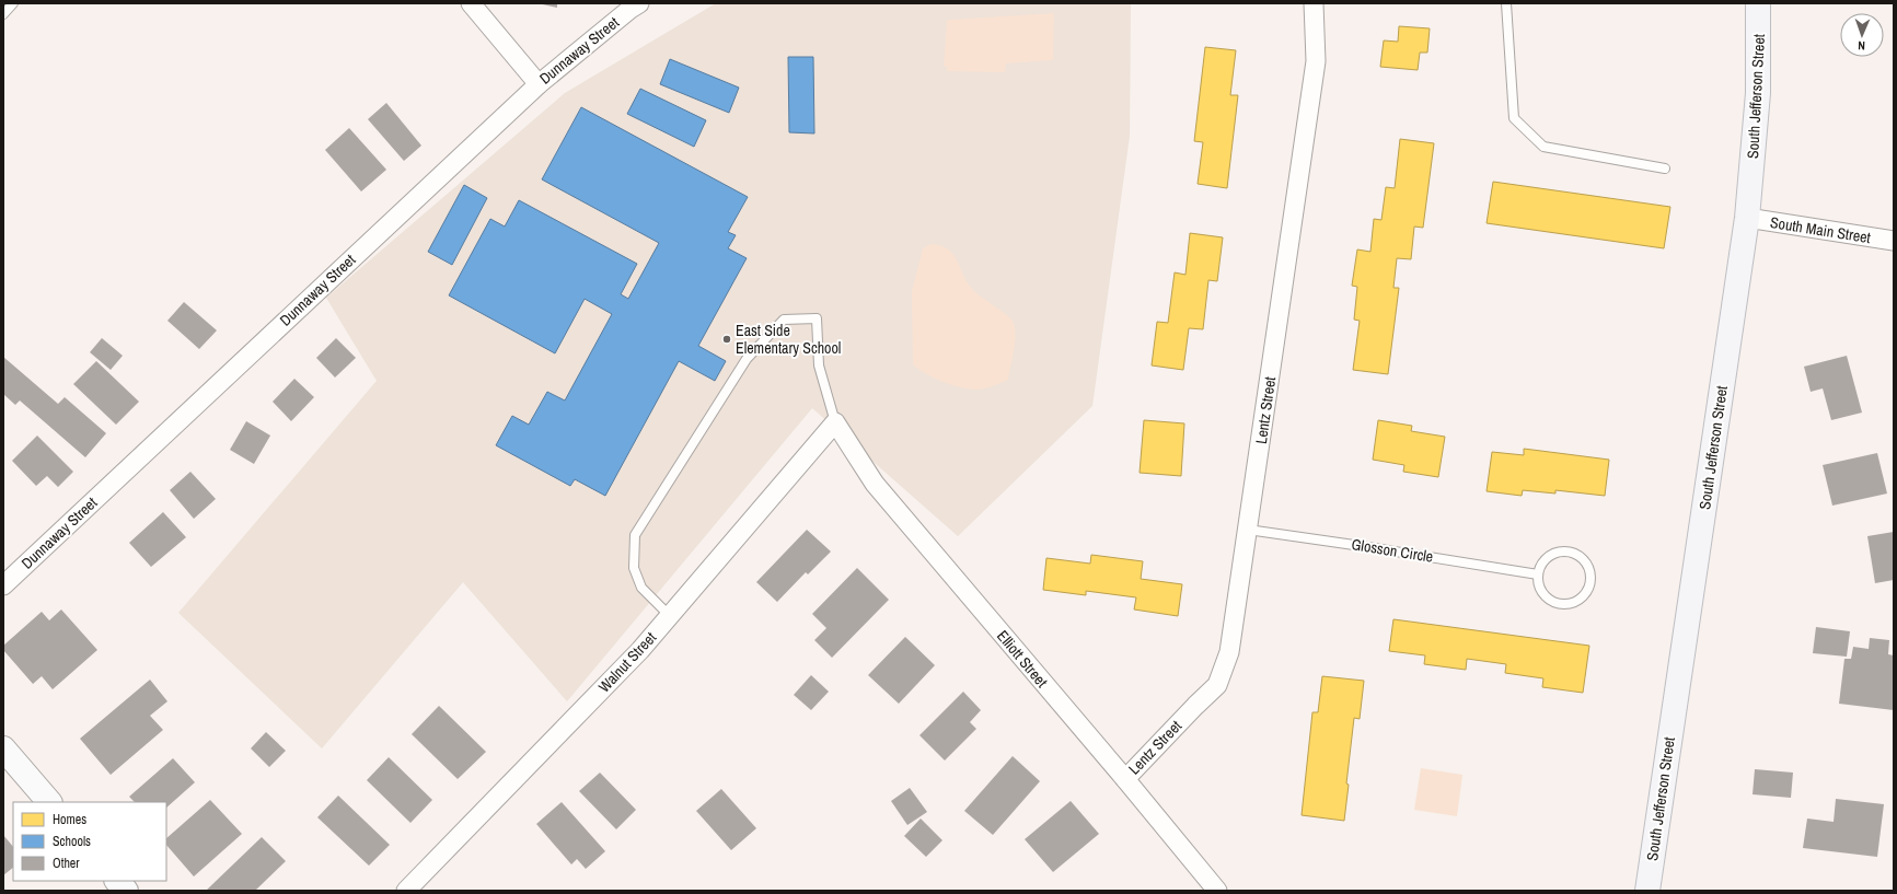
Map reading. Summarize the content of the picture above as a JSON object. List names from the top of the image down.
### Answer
{
  "streets": {
    "main road": ["South Jefferson Street"],
    "street": [
      "Dunnaway Street",
      "South Main Street",
      "Lentz Street",
      "Elliott Street",
      "Walnut Street"
    ],
    "lane": ["Glosson Circle"]
  },
  "crossings": [
    ["South Jefferson Street", "South Main Street"],
    ["Lentz Street", "Glosson Circle"],
    ["Lentz Street", "Elliott Street"],
    ["Elliott Street", "Walnut Street"]
  ],
  "places": ["East Side Elementary School"],
  "legend": ["Homes", "Schools", "Other"],
  "north": "bottom"
}
